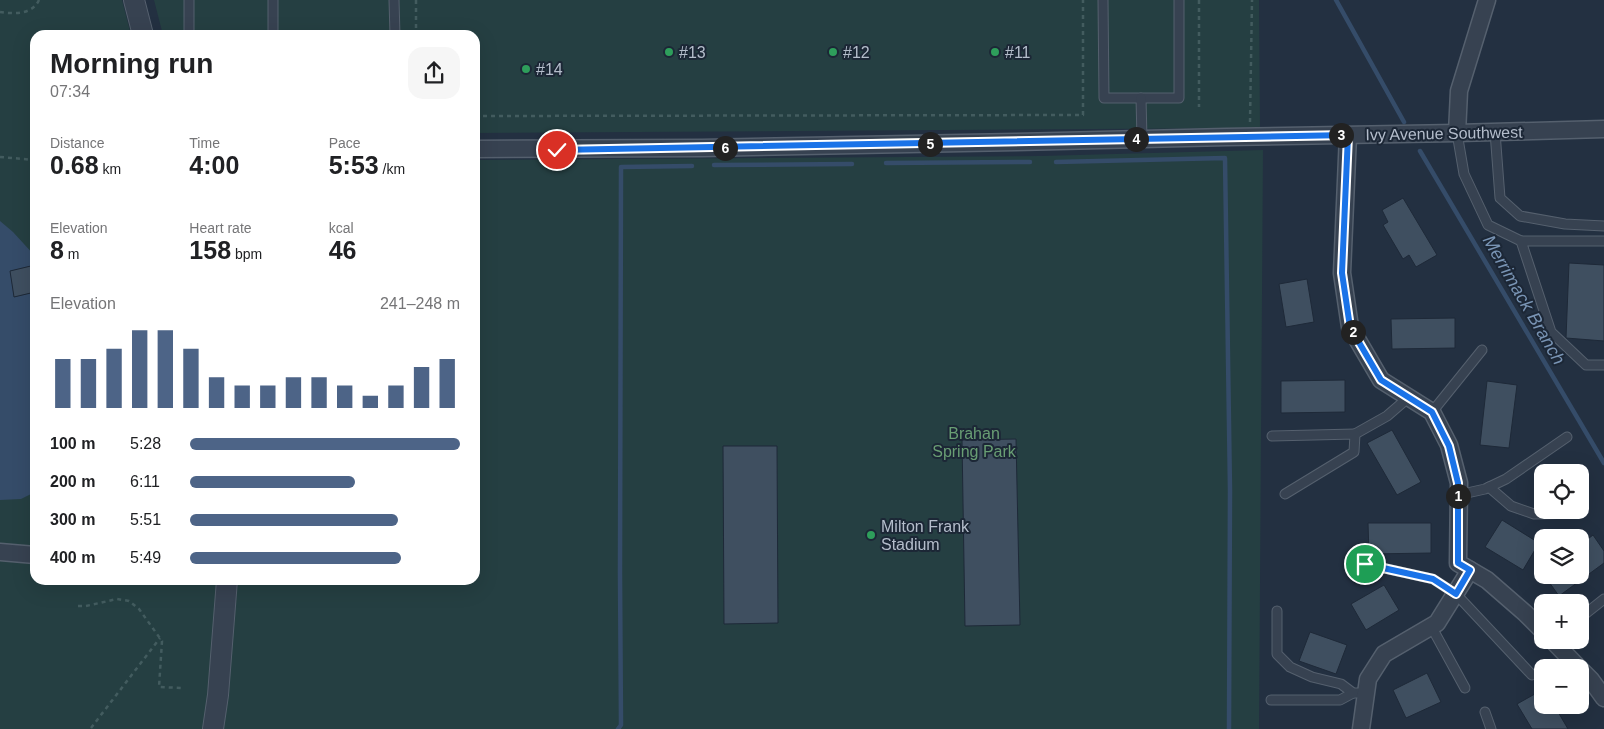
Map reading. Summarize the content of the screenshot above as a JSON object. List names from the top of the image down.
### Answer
{
  "streets": {
    "street": ["Ivy Avenue Southwest"]
  },
  "water": ["Merrimack Branch"],
  "parks": ["Brahan Spring Park"],
  "places": [
    "#13",
    "#12",
    "#11",
    "#14",
    "Milton Frank Stadium"
  ],
  "page": {
    "heading": ["Morning run", "07:34"],
    "stats": [
      ["Distance", "0.68 km"],
      ["Time", "4:00"],
      ["Pace", "5:53 /km"],
      ["Elevation", "8 m"],
      ["Heart rate", "158 bpm"],
      ["kcal", "46"]
    ],
    "pins": [
      "3",
      "4",
      "5",
      "6",
      "2",
      "1"
    ],
    "chart": ["Elevation", "241–248 m"],
    "list": [
      {
        "name": "100 m",
        "note": "5:28"
      },
      {
        "name": "200 m",
        "note": "6:11"
      },
      {
        "name": "300 m",
        "note": "5:51"
      },
      {
        "name": "400 m",
        "note": "5:49"
      }
    ],
    "map_buttons": ["+", "−"]
  }
}
